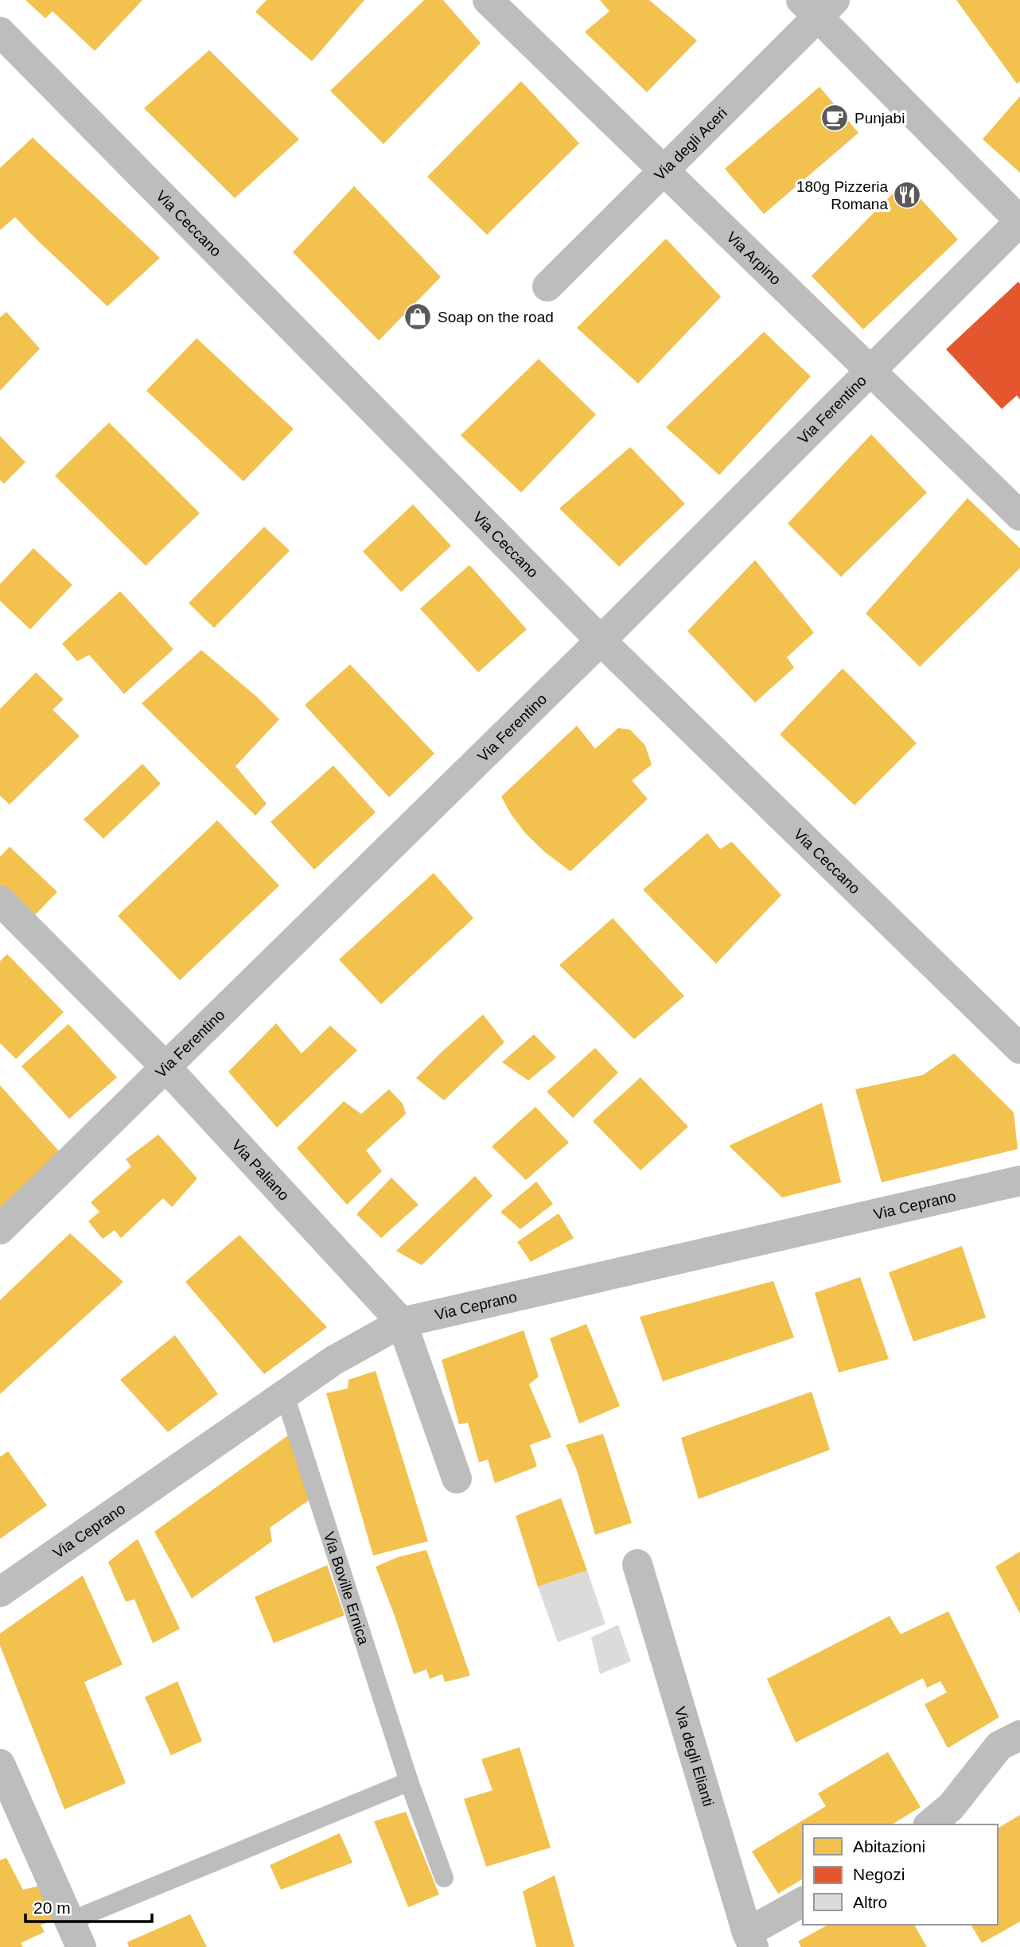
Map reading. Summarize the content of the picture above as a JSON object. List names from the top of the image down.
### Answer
{
  "streets": {
    "street": [
      "Via degli Aceri",
      "Via Ceccano",
      "Via Arpino",
      "Via Ferentino",
      "Via Paliano",
      "Via Ceprano",
      "Via degli Elianti"
    ],
    "lane": ["Via Boville Ernica"]
  },
  "crossings": [
    ["Via degli Aceri", "Via Arpino"],
    ["Via Ceccano", "Via Ferentino"],
    ["Via Arpino", "Via Ferentino"],
    ["Via Ferentino", "Via Paliano"],
    ["Via Paliano", "Via Ceprano"],
    ["Via Ceprano", "Via Boville Ernica"]
  ],
  "places": {
    "cafe": ["Punjabi"],
    "restaurant": ["180g Pizzeria Romana"],
    "shop": ["Soap on the road"]
  },
  "legend": ["Abitazioni", "Negozi", "Altro"],
  "scale_bar": "20 m"
}
